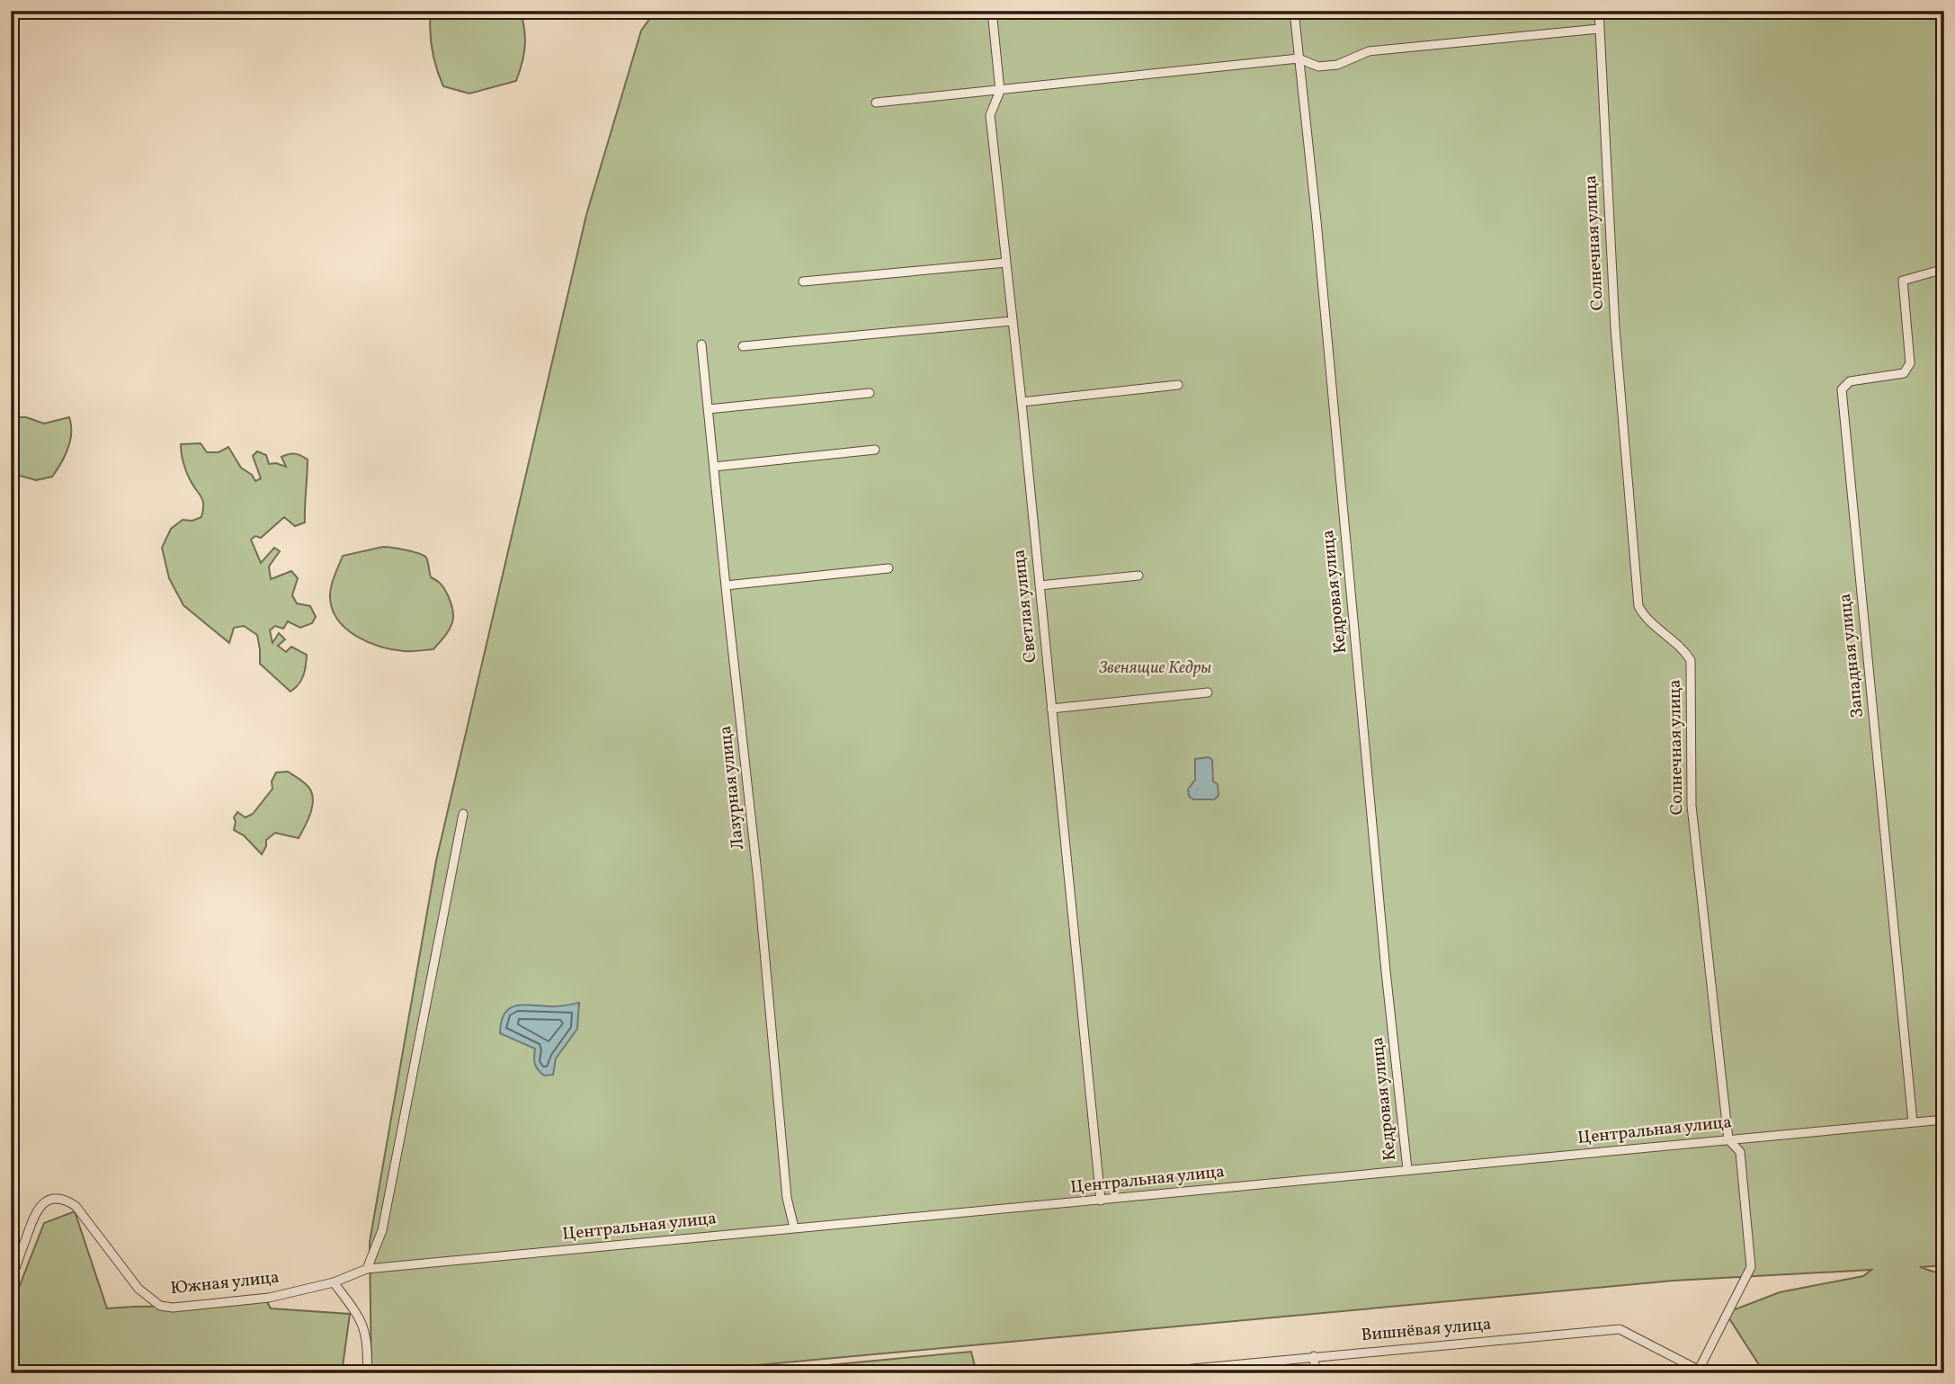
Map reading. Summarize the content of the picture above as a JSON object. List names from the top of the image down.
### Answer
{
  "streets": {
    "street": [
      "Солнечная улица",
      "Кедровая улица",
      "Светлая улица",
      "Западная улица",
      "Лазурная улица",
      "Центральная улица",
      "Южная улица",
      "Вишнёвая улица"
    ]
  },
  "crossings": [
    ["Солнечная улица", "Центральная улица"],
    ["Солнечная улица", "Вишнёвая улица"],
    ["Кедровая улица", "Центральная улица"],
    ["Светлая улица", "Центральная улица"],
    ["Западная улица", "Центральная улица"],
    ["Лазурная улица", "Центральная улица"],
    ["Центральная улица", "Южная улица"]
  ],
  "parks": ["Звенящие Кедры"]
}
